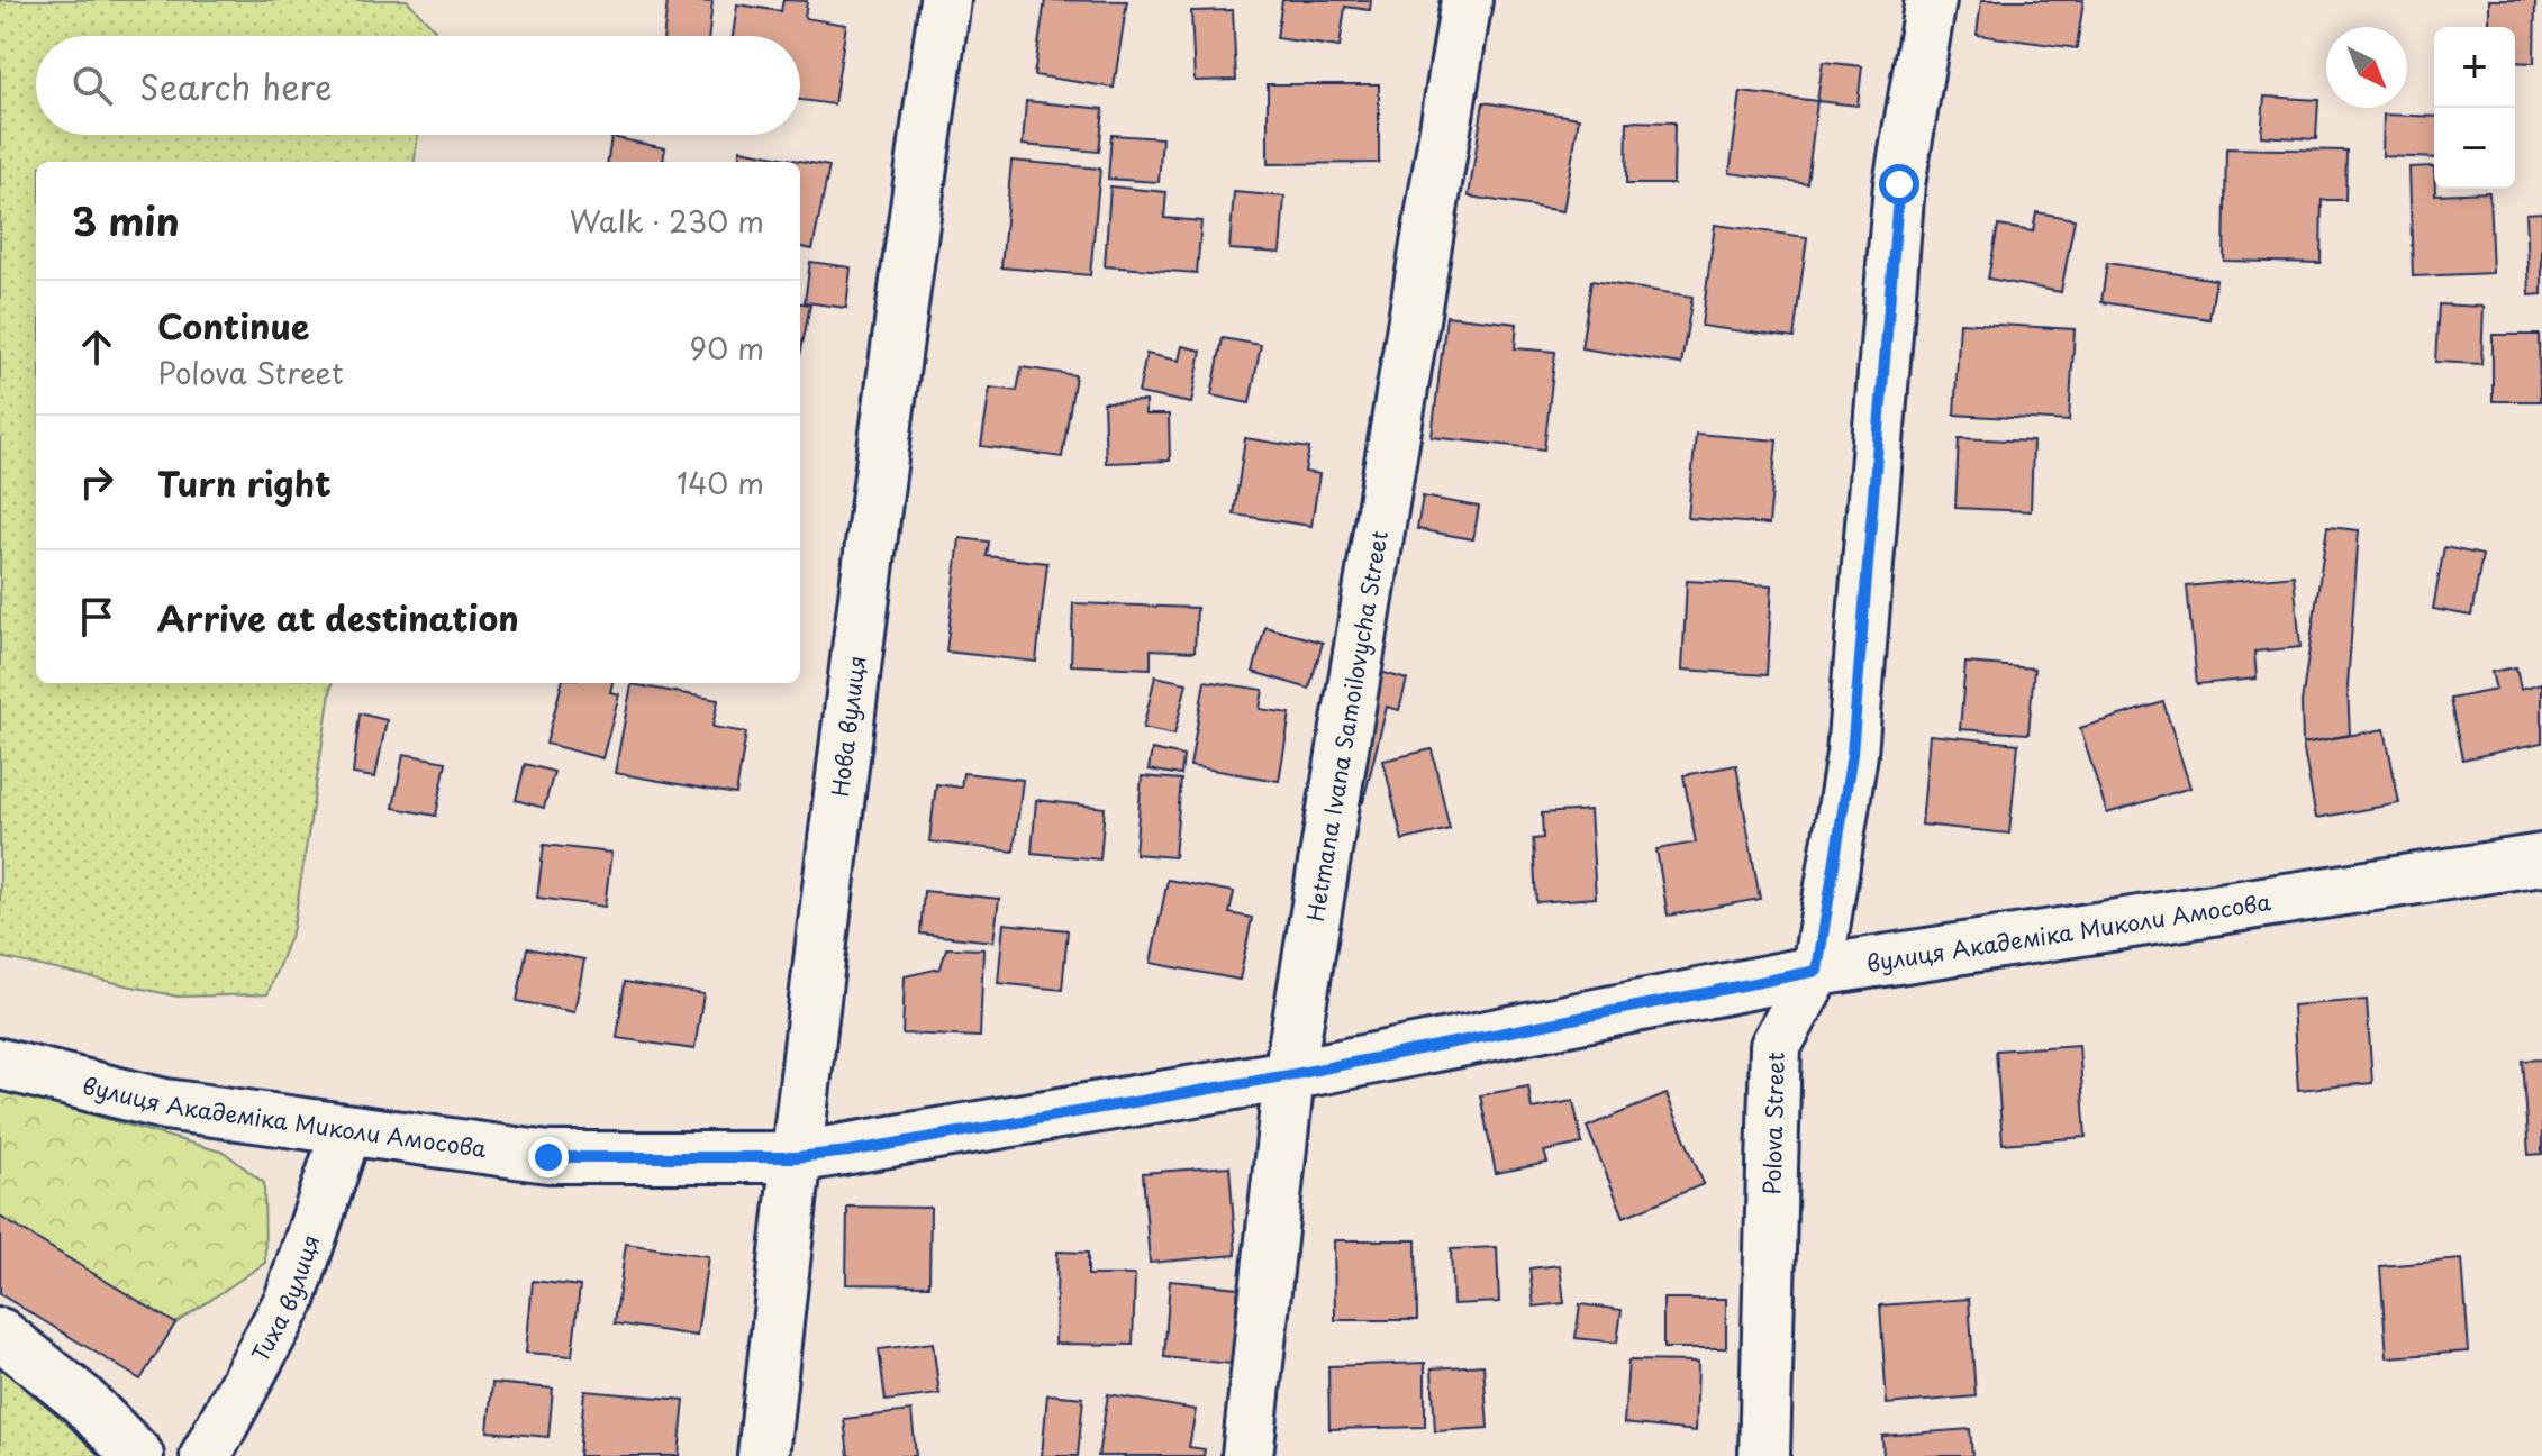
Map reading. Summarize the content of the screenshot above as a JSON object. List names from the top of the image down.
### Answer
{
  "streets": {
    "street": [
      "Нова вулиця",
      "Hetmana Ivana Samoilovycha Street",
      "вулиця Академіка Миколи Амосова",
      "Polova Street",
      "Тиха вулиця"
    ]
  },
  "crossings": [
    ["Нова вулиця", "вулиця Академіка Миколи Амосова"],
    ["Hetmana Ivana Samoilovycha Street", "вулиця Академіка Миколи Амосова"],
    ["вулиця Академіка Миколи Амосова", "Polova Street"],
    ["вулиця Академіка Миколи Амосова", "Тиха вулиця"]
  ],
  "north": "bottom right",
  "page": {
    "map_buttons": ["+", "−"],
    "search": "Search here",
    "heading": ["3 min", "Walk · 230 m"],
    "list": [
      ["Continue", "Polova Street", "90 m"],
      ["Turn right", "140 m"],
      "Arrive at destination"
    ]
  }
}
